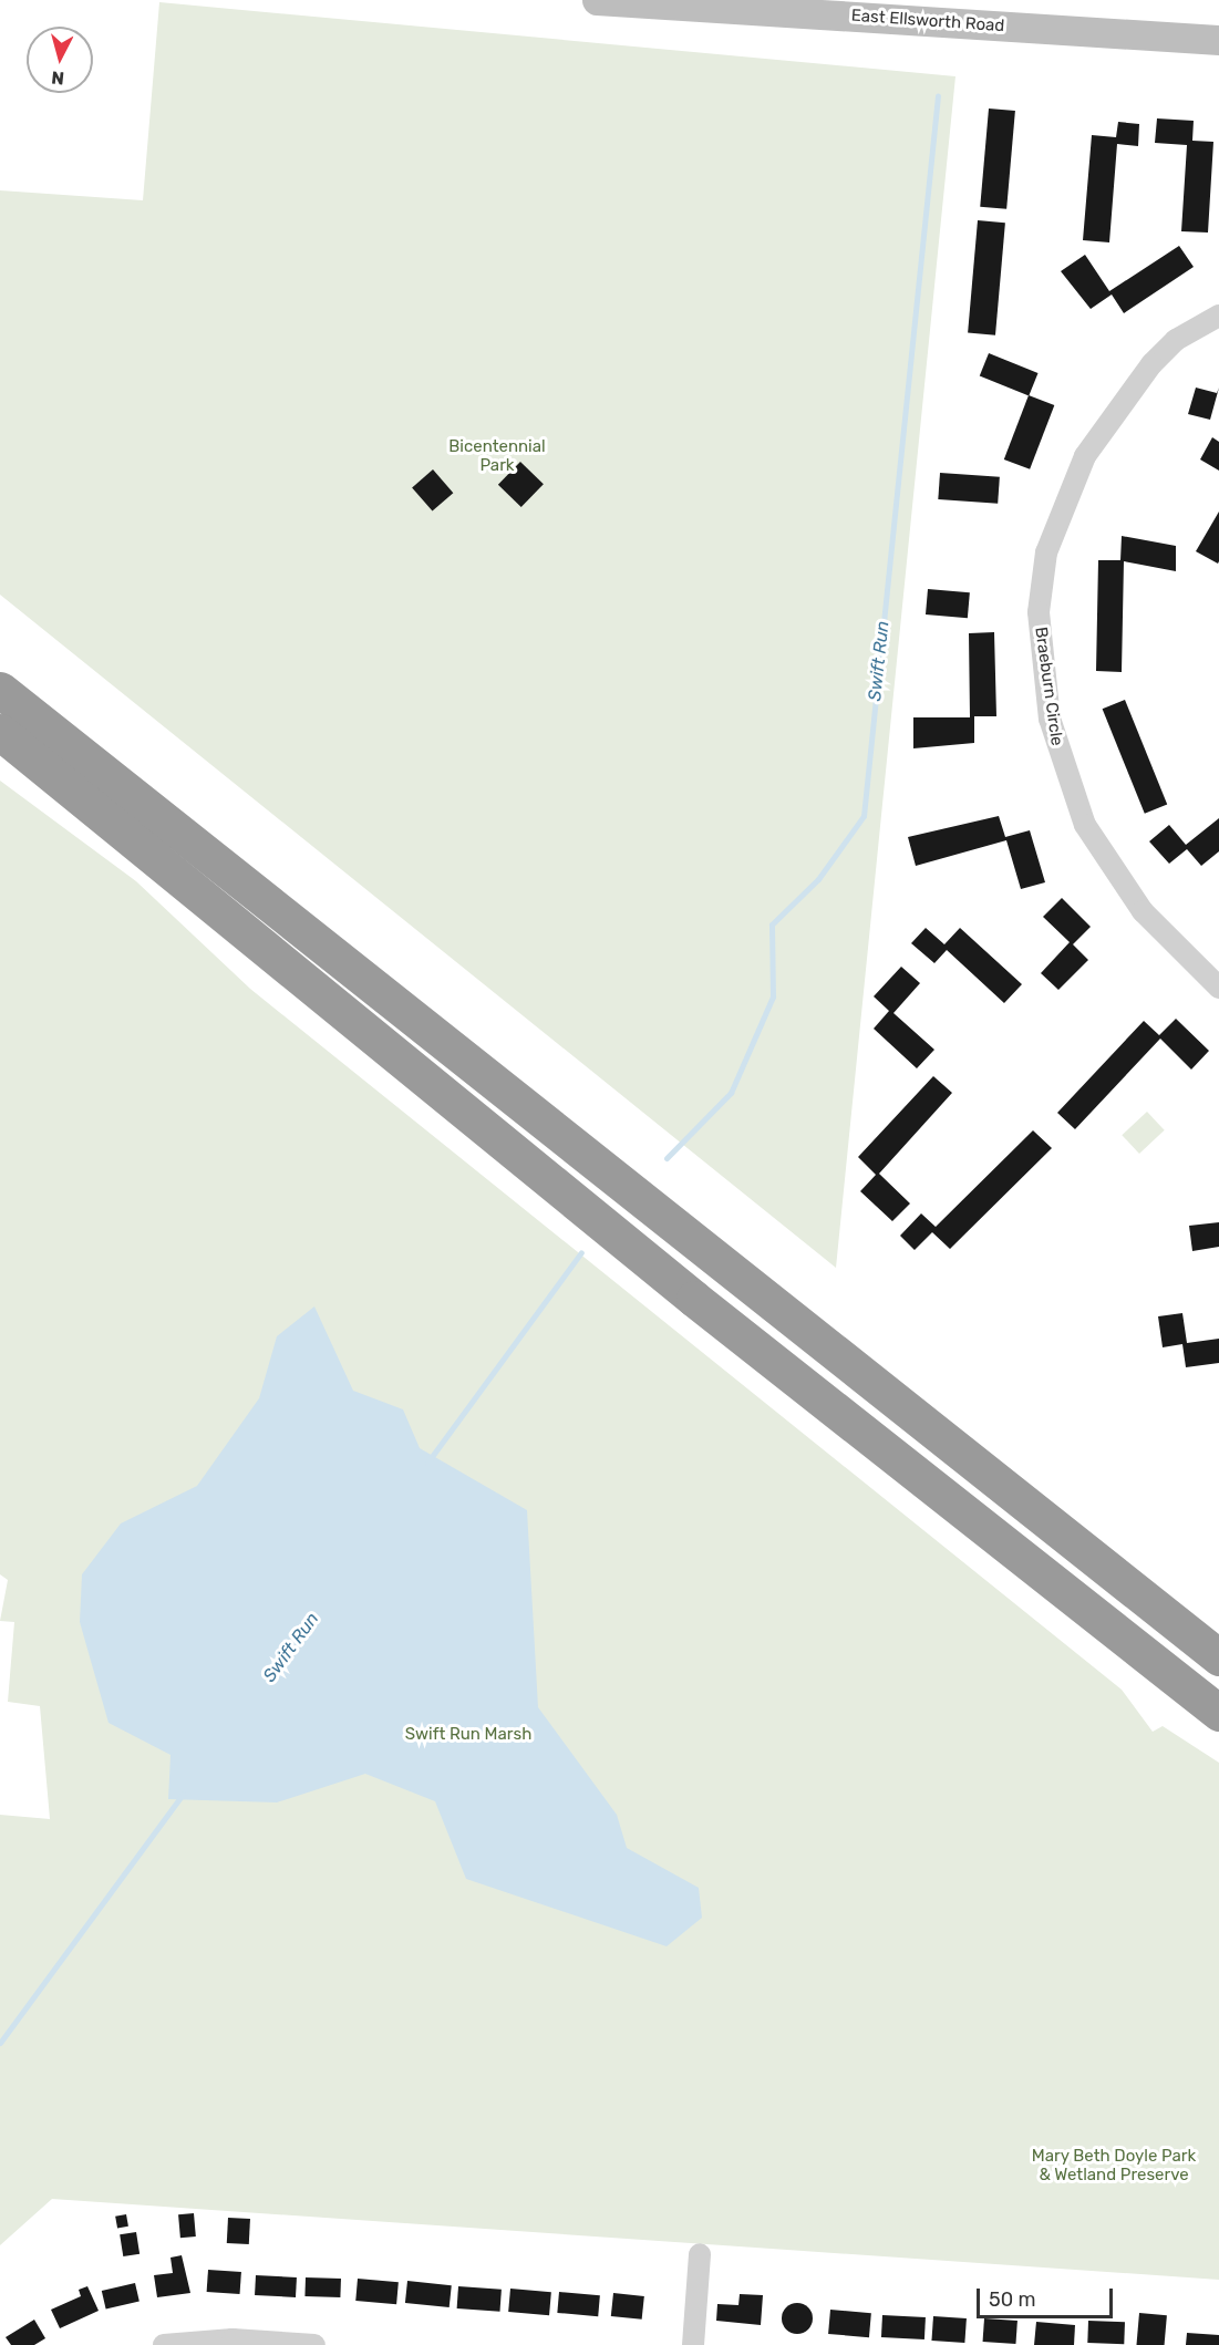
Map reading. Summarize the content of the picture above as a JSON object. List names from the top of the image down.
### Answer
{
  "streets": {
    "main road": ["East Ellsworth Road"],
    "street": ["Braeburn Circle"]
  },
  "water": ["Swift Run"],
  "parks": ["Bicentennial Park", "Swift Run Marsh", "Mary Beth Doyle Park & Wetland Preserve"],
  "scale_bar": "50 m",
  "north": "bottom"
}
